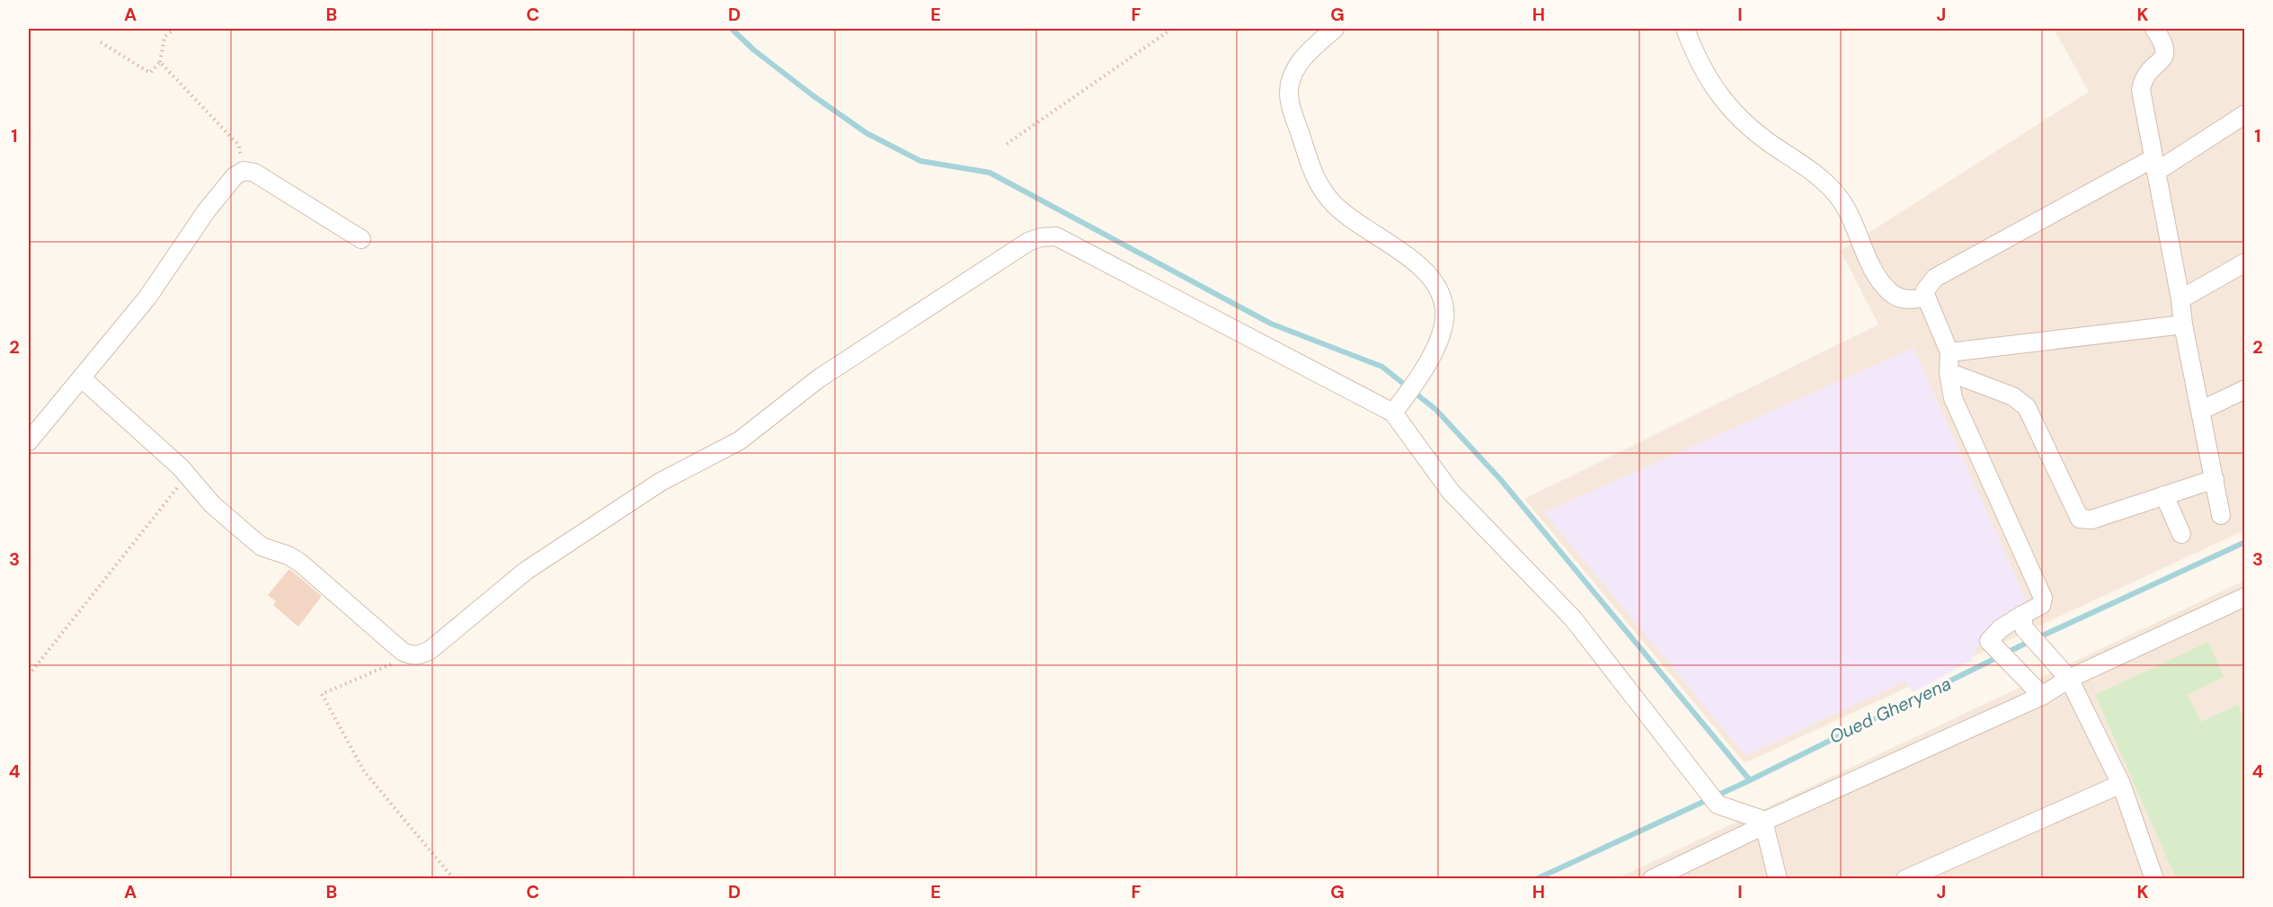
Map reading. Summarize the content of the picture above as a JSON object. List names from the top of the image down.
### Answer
{
  "water": ["Oued Gheryena"],
  "grid": {
    "columns": [
      "A",
      "B",
      "C",
      "D",
      "E",
      "F",
      "G",
      "H",
      "I",
      "J",
      "K"
    ],
    "rows": [
      "1",
      "2",
      "3",
      "4"
    ]
  }
}
